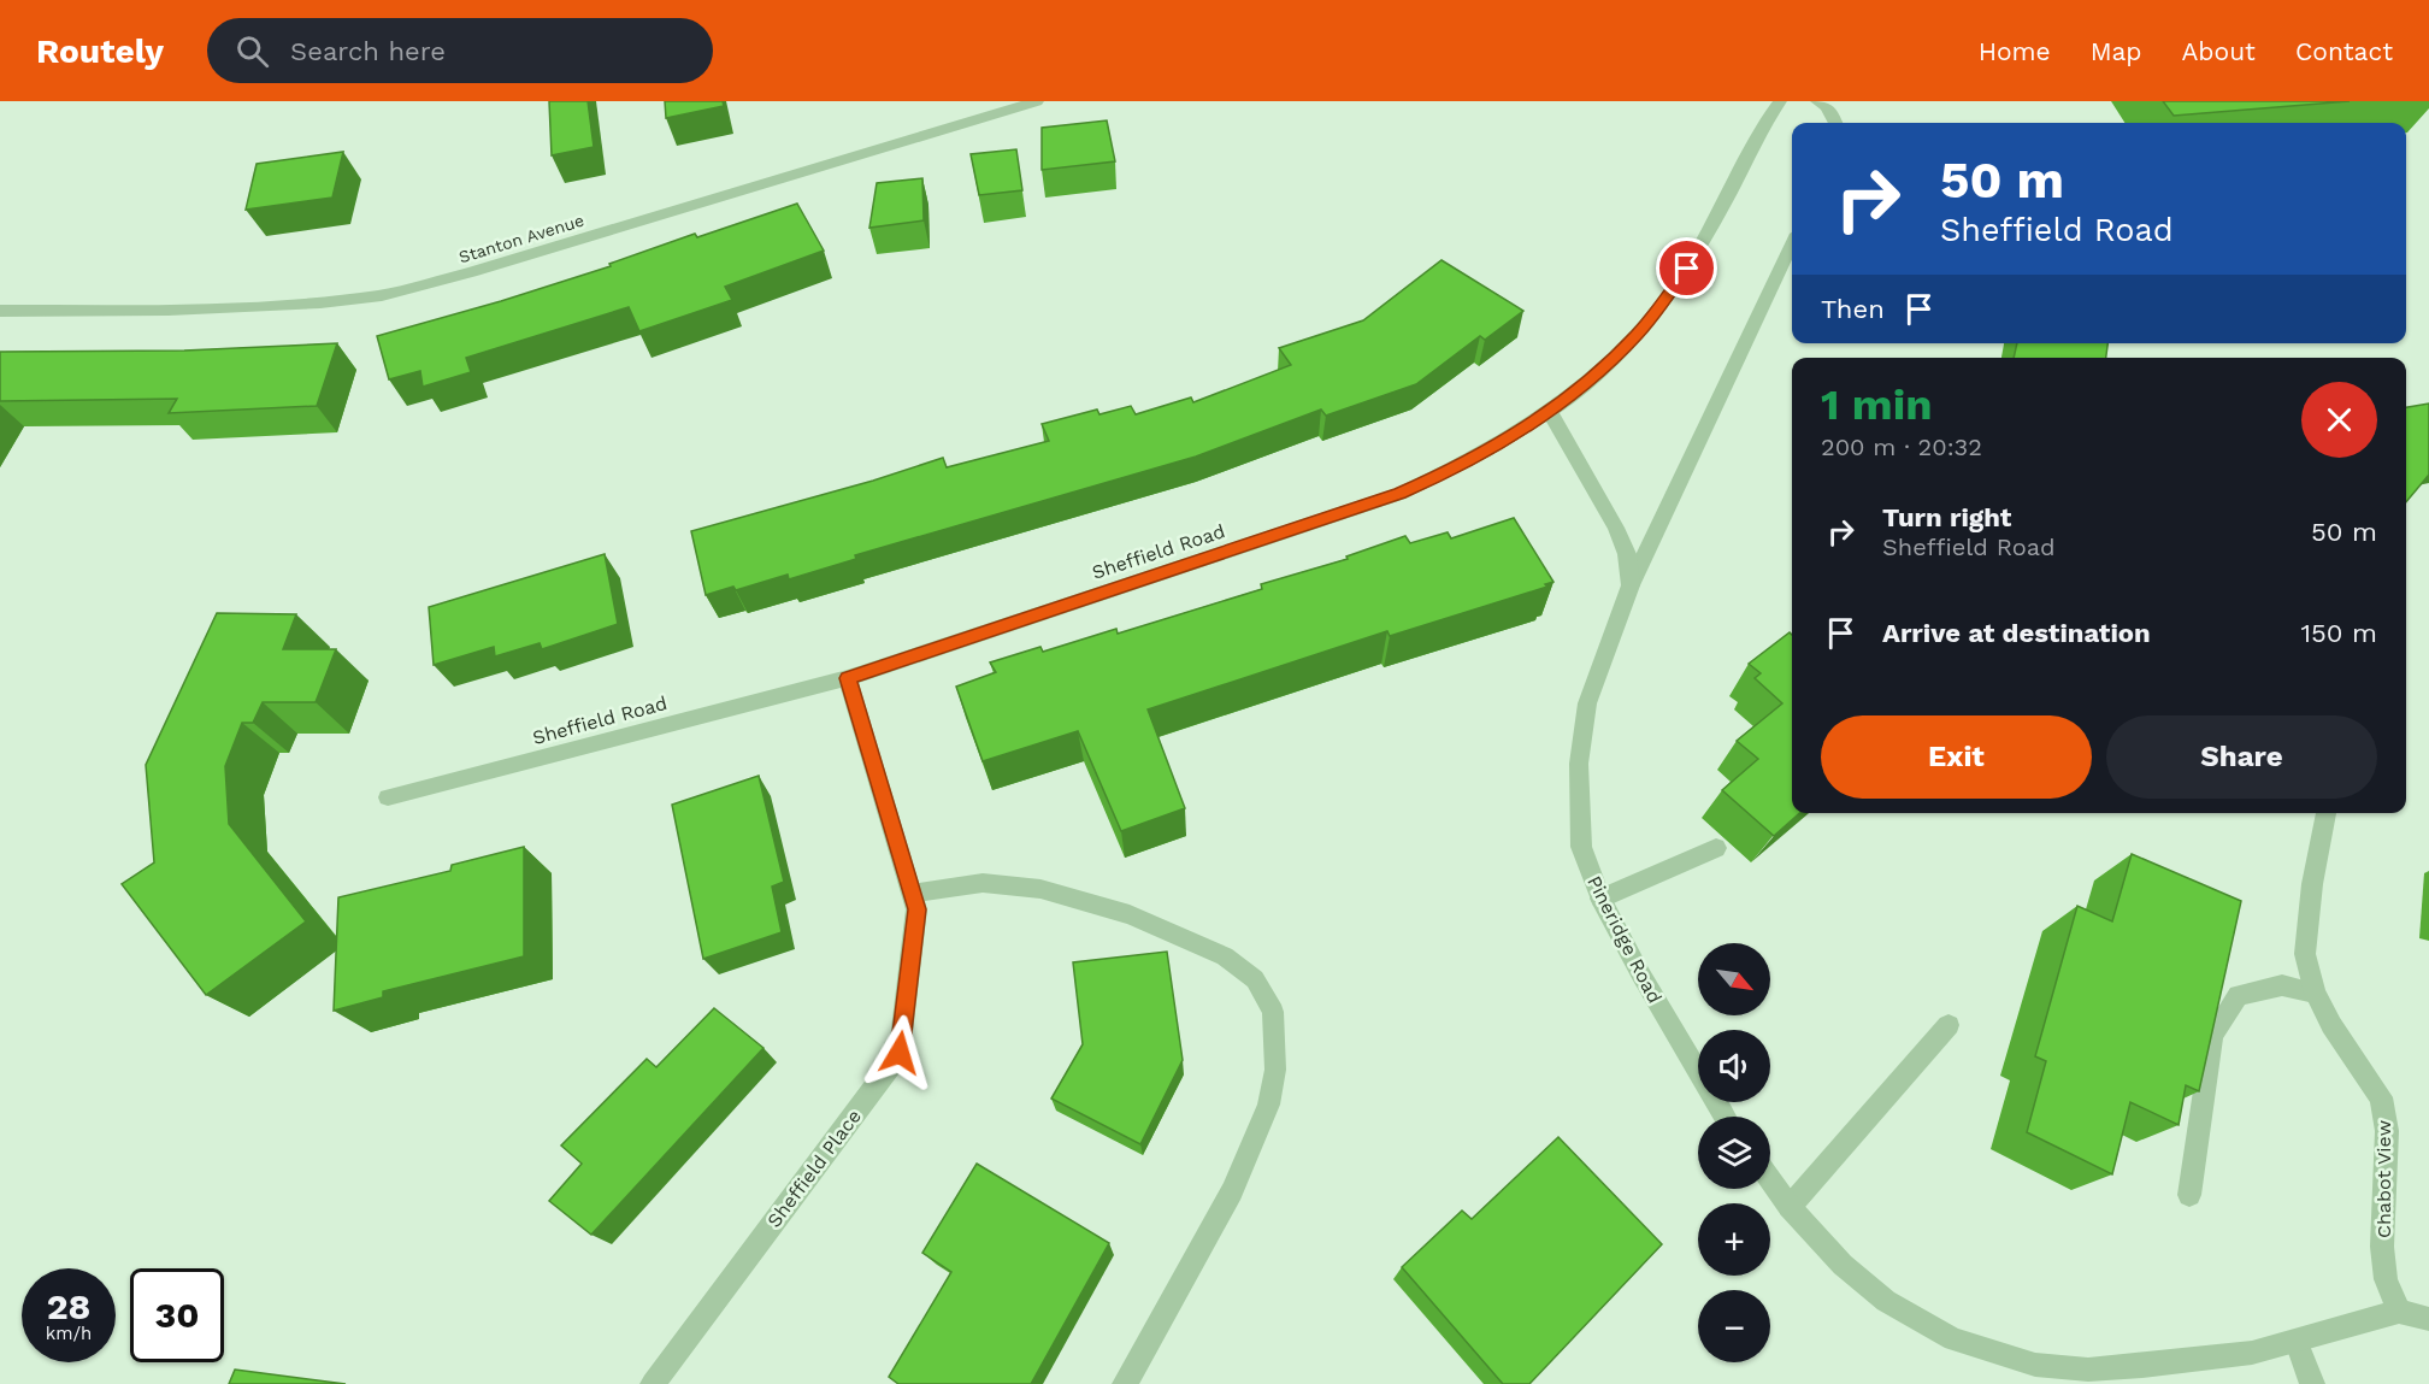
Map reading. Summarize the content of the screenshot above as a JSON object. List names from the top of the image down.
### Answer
{
  "streets": {
    "street": [
      "Stanton Avenue",
      "Sheffield Road",
      "Pineridge Road",
      "Sheffield Place",
      "Chabot View"
    ]
  },
  "crossings": [
    ["Sheffield Road", "Pineridge Road"],
    ["Sheffield Road", "Sheffield Place"]
  ],
  "north": "bottom right",
  "page": {
    "header": "Routely",
    "search": "Search here",
    "nav": [
      "Home",
      "Map",
      "About",
      "Contact"
    ],
    "turn": ["50 m", "Sheffield Road"],
    "then": "Then",
    "heading": ["1 min", "200 m · 20:32"],
    "list": [
      {
        "name": "Turn right",
        "note": "Sheffield Road",
        "value": "50 m"
      },
      {
        "name": "Arrive at destination",
        "value": "150 m"
      }
    ],
    "buttons": ["Exit", "Share"],
    "map_buttons": ["+", "−"],
    "speed": "28 km/h",
    "limit": "30"
  }
}
